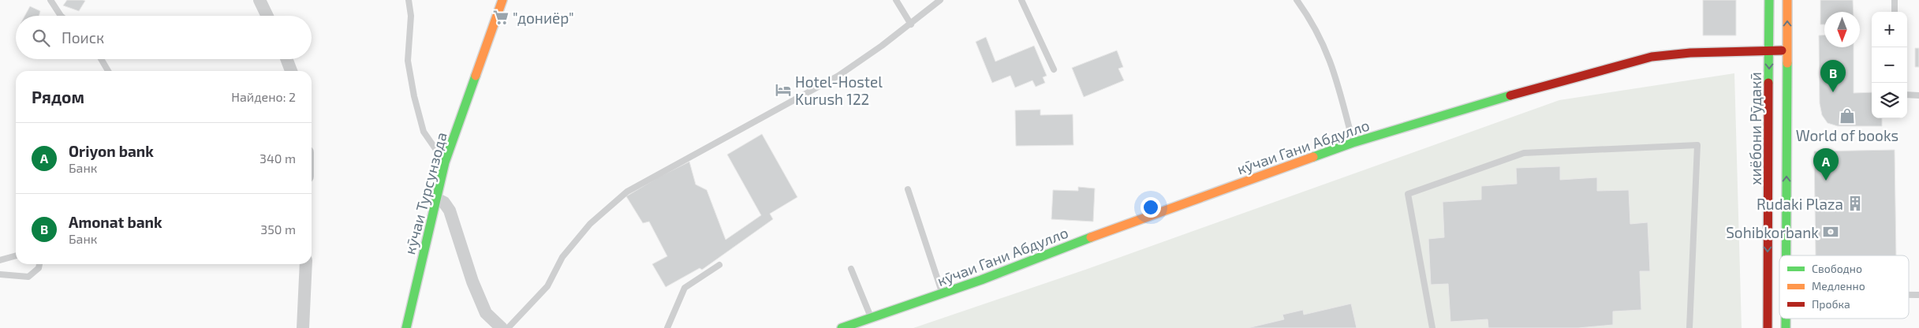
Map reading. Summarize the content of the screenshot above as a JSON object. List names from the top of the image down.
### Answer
{
  "streets": {
    "main road": ["хиёбони Рӯдакӣ", "кӯчаи Гани Абдулло", "кӯчаи Турсунзода"]
  },
  "crossings": [
    ["хиёбони Рӯдакӣ", "кӯчаи Гани Абдулло"]
  ],
  "places": {
    "supermarket": ["\"дониёр\""],
    "hotel": ["Hotel-Hostel Kurush 122"],
    "shop": ["World of books"],
    "building": ["Rudaki Plaza"],
    "bank": ["Sohibkorbank"]
  },
  "legend": ["Свободно", "Медленно", "Пробка"],
  "north": "bottom",
  "page": {
    "map_buttons": ["+", "−"],
    "search": "Поиск",
    "pins": ["B", "A"],
    "heading": ["Рядом", "Найдено: 2"],
    "list": [
      {
        "mark": "A",
        "name": "Oriyon bank",
        "note": "Банк",
        "value": "340 m"
      },
      {
        "mark": "B",
        "name": "Amonat bank",
        "note": "Банк",
        "value": "350 m"
      }
    ]
  }
}
